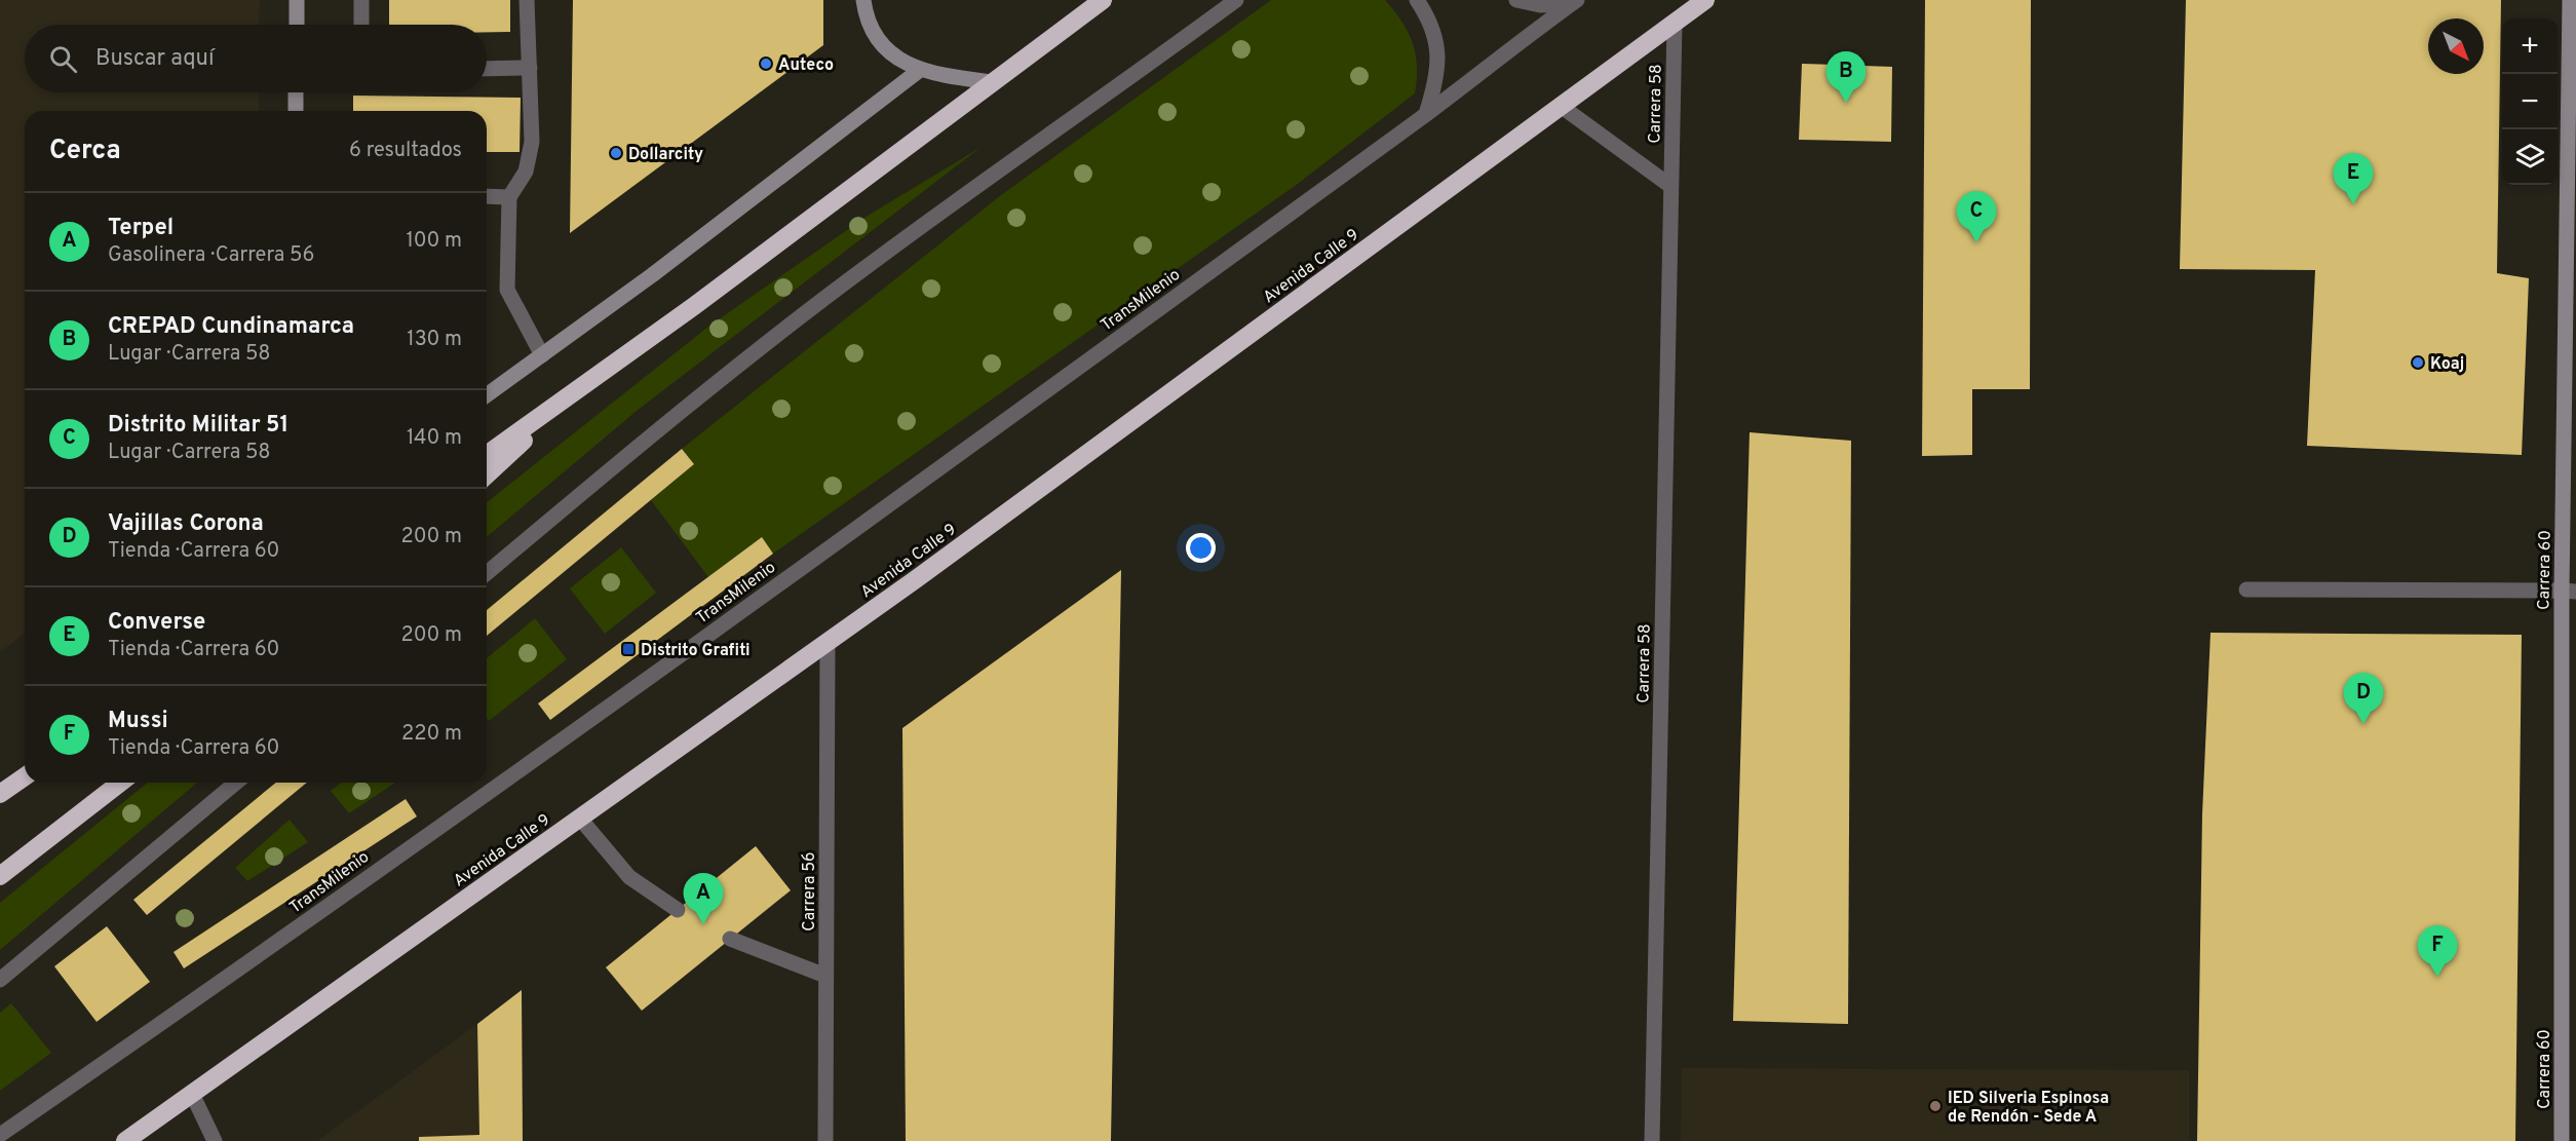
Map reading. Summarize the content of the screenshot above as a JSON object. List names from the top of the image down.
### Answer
{
  "streets": {
    "highway": ["Avenida Calle 9"],
    "street": [
      "Carrera 58",
      "TransMilenio",
      "Carrera 60",
      "Carrera 56"
    ]
  },
  "crossings": [
    ["Carrera 58", "Avenida Calle 9"],
    ["Avenida Calle 9", "Carrera 56"]
  ],
  "places": {
    "other": [
      "Auteco",
      "Dollarcity",
      "Koaj",
      "IED Silveria Espinosa de Rendón - Sede A"
    ],
    "transit": ["Distrito Grafiti"]
  },
  "north": "bottom right",
  "page": {
    "map_buttons": ["+", "−"],
    "search": "Buscar aquí",
    "pins": [
      "B",
      "E",
      "C",
      "D",
      "A",
      "F"
    ],
    "heading": ["Cerca", "6 resultados"],
    "list": [
      {
        "mark": "A",
        "name": "Terpel",
        "note": "Gasolinera · Carrera 56",
        "value": "100 m"
      },
      {
        "mark": "B",
        "name": "CREPAD Cundinamarca",
        "note": "Lugar · Carrera 58",
        "value": "130 m"
      },
      {
        "mark": "C",
        "name": "Distrito Militar 51",
        "note": "Lugar · Carrera 58",
        "value": "140 m"
      },
      {
        "mark": "D",
        "name": "Vajillas Corona",
        "note": "Tienda · Carrera 60",
        "value": "200 m"
      },
      {
        "mark": "E",
        "name": "Converse",
        "note": "Tienda · Carrera 60",
        "value": "200 m"
      },
      {
        "mark": "F",
        "name": "Mussi",
        "note": "Tienda · Carrera 60",
        "value": "220 m"
      }
    ]
  }
}
